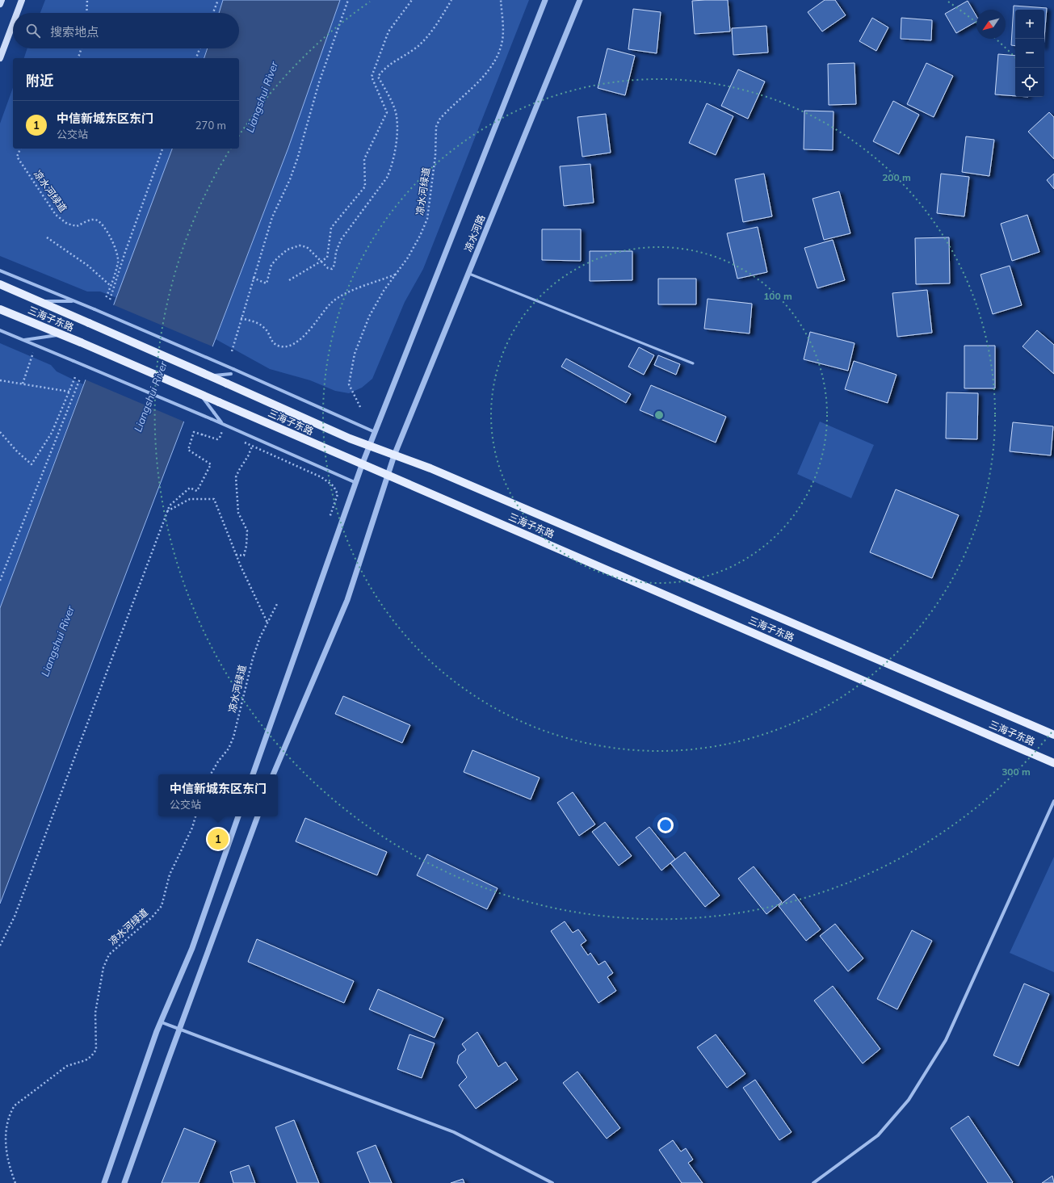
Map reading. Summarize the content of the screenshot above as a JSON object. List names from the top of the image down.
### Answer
{
  "streets": {
    "main road": ["三海子东路"],
    "street": ["凉水河路"],
    "path": ["凉水河绿道"]
  },
  "crossings": [
    ["凉水河路", "三海子东路"]
  ],
  "water": ["Liangshui River"],
  "north": "bottom left",
  "page": {
    "map_buttons": ["+", "−"],
    "search": "搜索地点",
    "heading": "附近",
    "list": [
      {
        "mark": "1",
        "name": "中信新城东区东门",
        "note": "公交站",
        "value": "270 m"
      }
    ],
    "popup": ["中信新城东区东门", "公交站"],
    "pins": "1"
  },
  "rings": ["200 m", "100 m", "300 m"]
}
